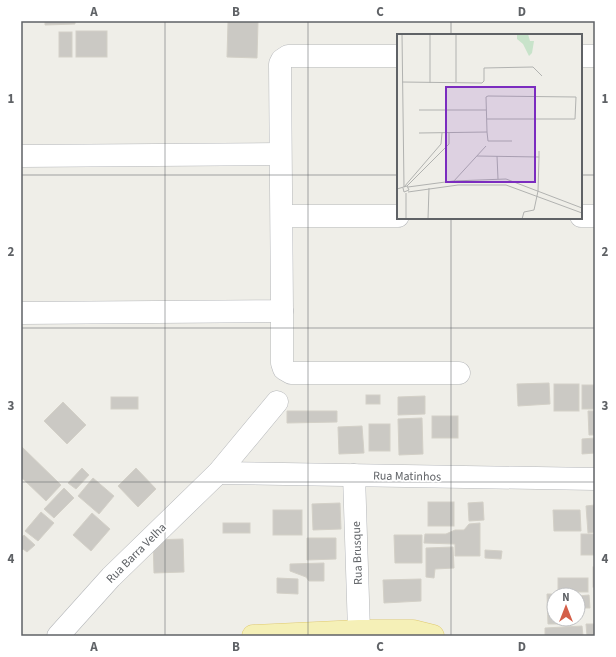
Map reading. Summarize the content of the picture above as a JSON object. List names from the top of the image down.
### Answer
{
  "streets": {
    "street": ["Rua Matinhos", "Rua Barra Velha", "Rua Brusque"]
  },
  "crossings": [
    ["Rua Matinhos", "Rua Barra Velha"],
    ["Rua Matinhos", "Rua Brusque"]
  ],
  "north": "top",
  "grid": {
    "columns": [
      "A",
      "B",
      "C",
      "D"
    ],
    "rows": [
      "1",
      "2",
      "3",
      "4"
    ]
  }
}
